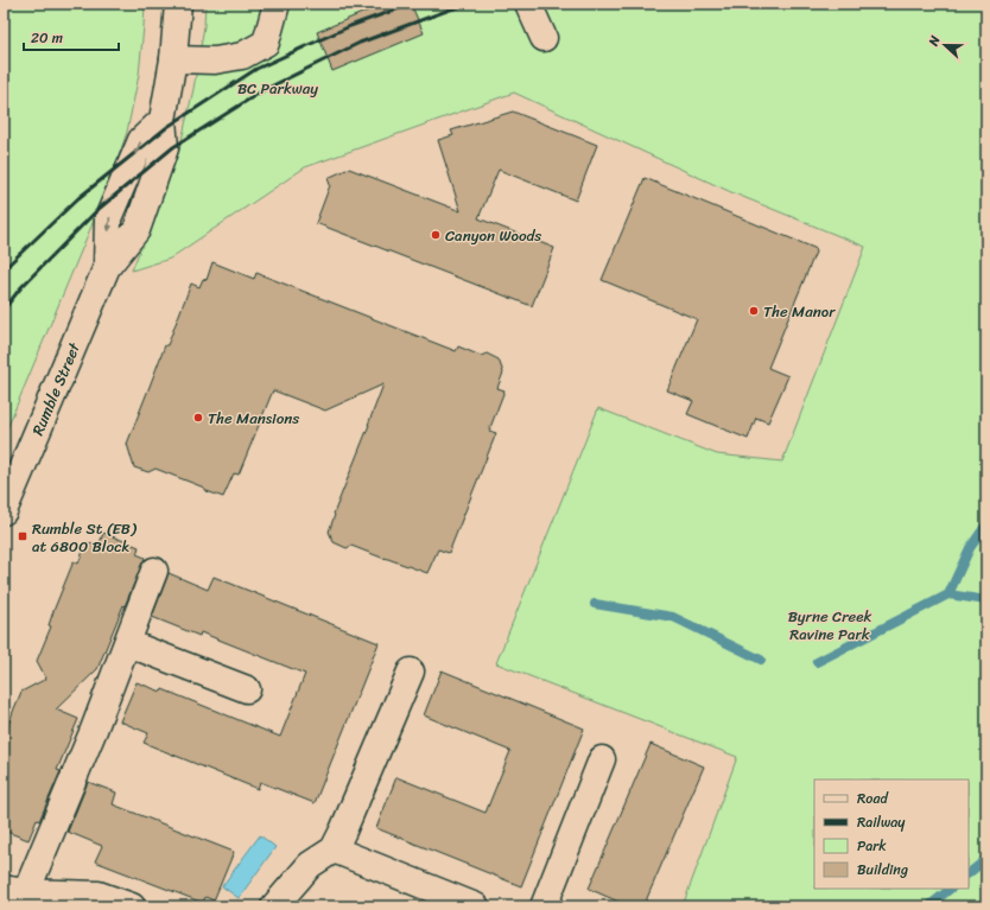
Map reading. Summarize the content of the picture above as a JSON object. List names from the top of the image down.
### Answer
{
  "streets": {
    "street": ["Rumble Street"]
  },
  "parks": ["BC Parkway", "Byrne Creek Ravine Park"],
  "places": {
    "other": ["Canyon Woods", "The Manor", "The Mansions"],
    "transit": ["Rumble St (EB) at 6800 Block"]
  },
  "legend": [
    "Road",
    "Railway",
    "Park",
    "Building"
  ],
  "scale_bar": "20 m",
  "north": "left"
}
